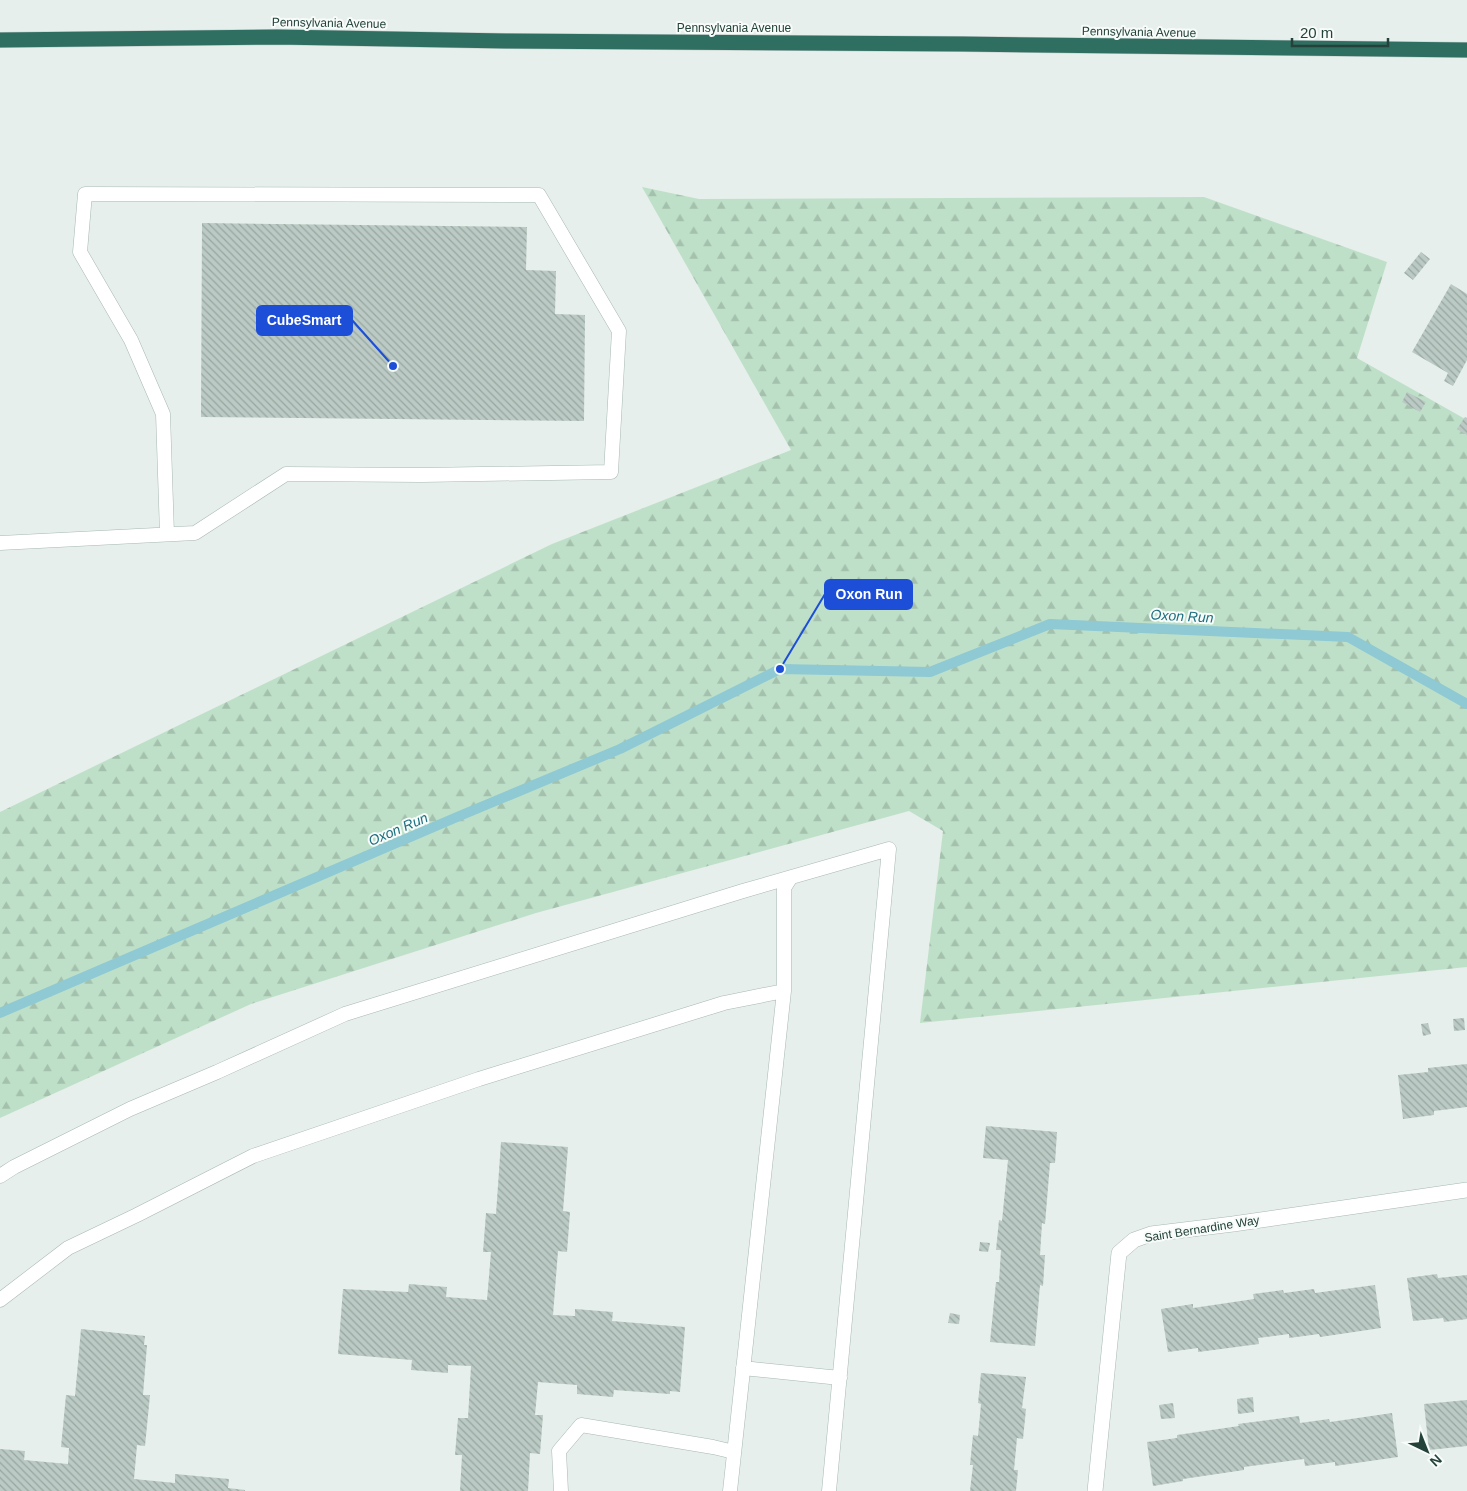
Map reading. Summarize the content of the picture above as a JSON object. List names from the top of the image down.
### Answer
{
  "streets": {
    "highway": ["Pennsylvania Avenue"],
    "street": ["Saint Bernardine Way"]
  },
  "water": ["Oxon Run"],
  "places": ["CubeSmart", "Oxon Run"],
  "scale_bar": "20 m",
  "north": "bottom right"
}
